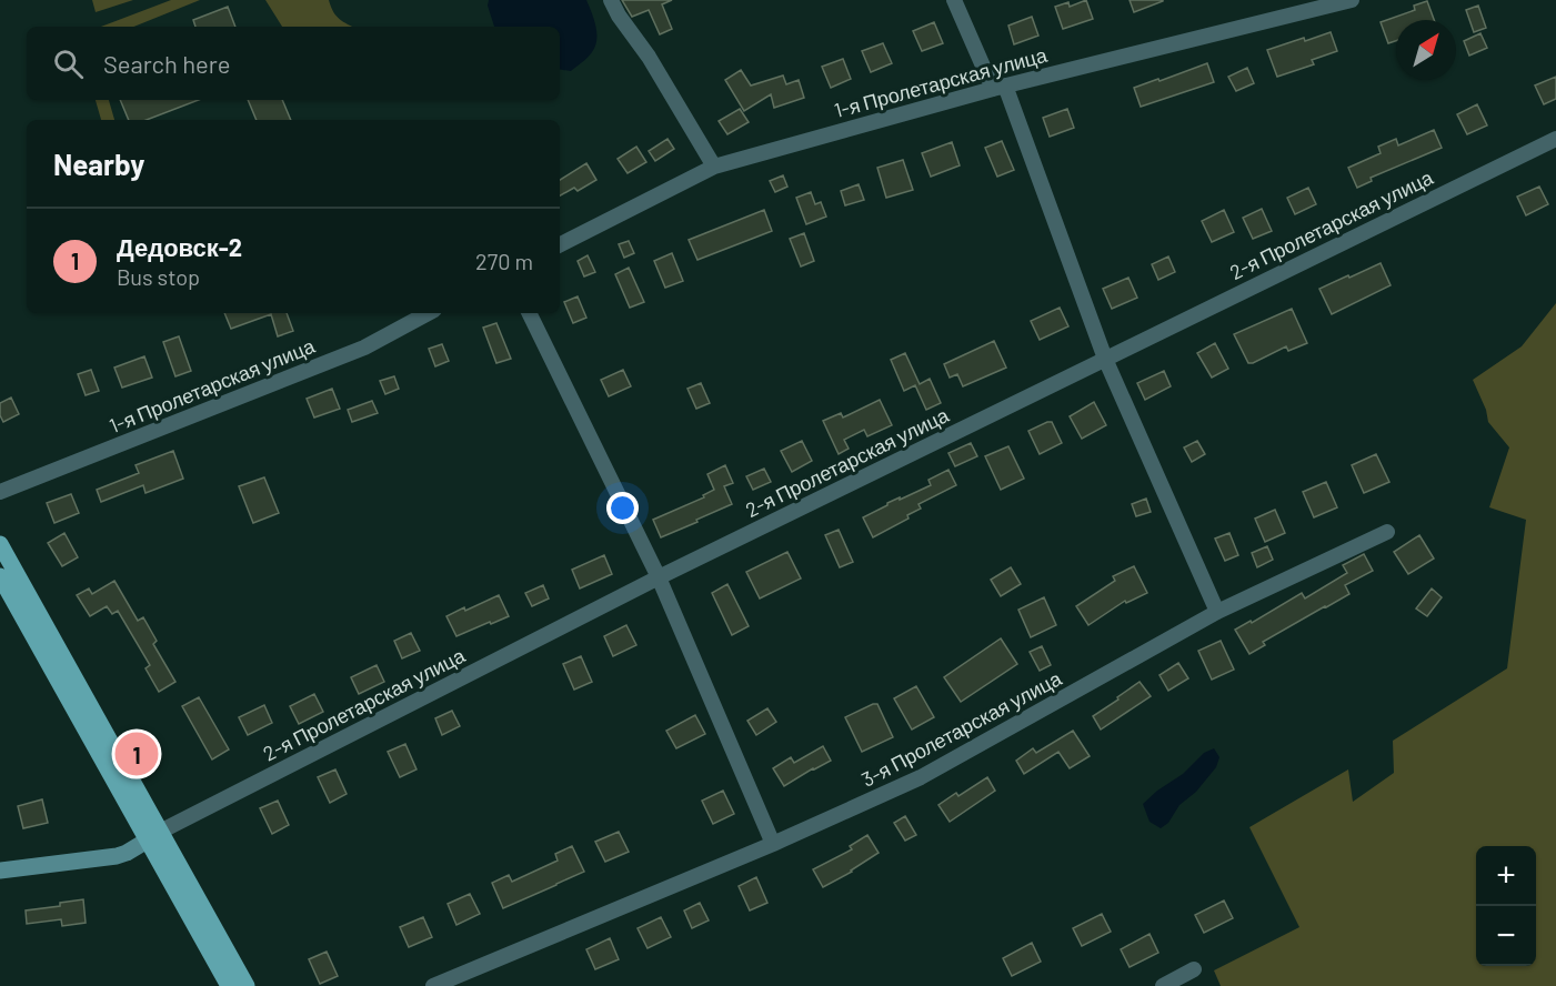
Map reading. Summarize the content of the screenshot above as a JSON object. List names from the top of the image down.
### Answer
{
  "streets": {
    "street": ["1-я Пролетарская улица", "2-я Пролетарская улица", "3-я Пролетарская улица"]
  },
  "north": "top right",
  "page": {
    "search": "Search here",
    "heading": "Nearby",
    "list": [
      {
        "mark": "1",
        "name": "Дедовск-2",
        "note": "Bus stop",
        "value": "270 m"
      }
    ],
    "pins": "1",
    "map_buttons": ["+", "−"]
  }
}
